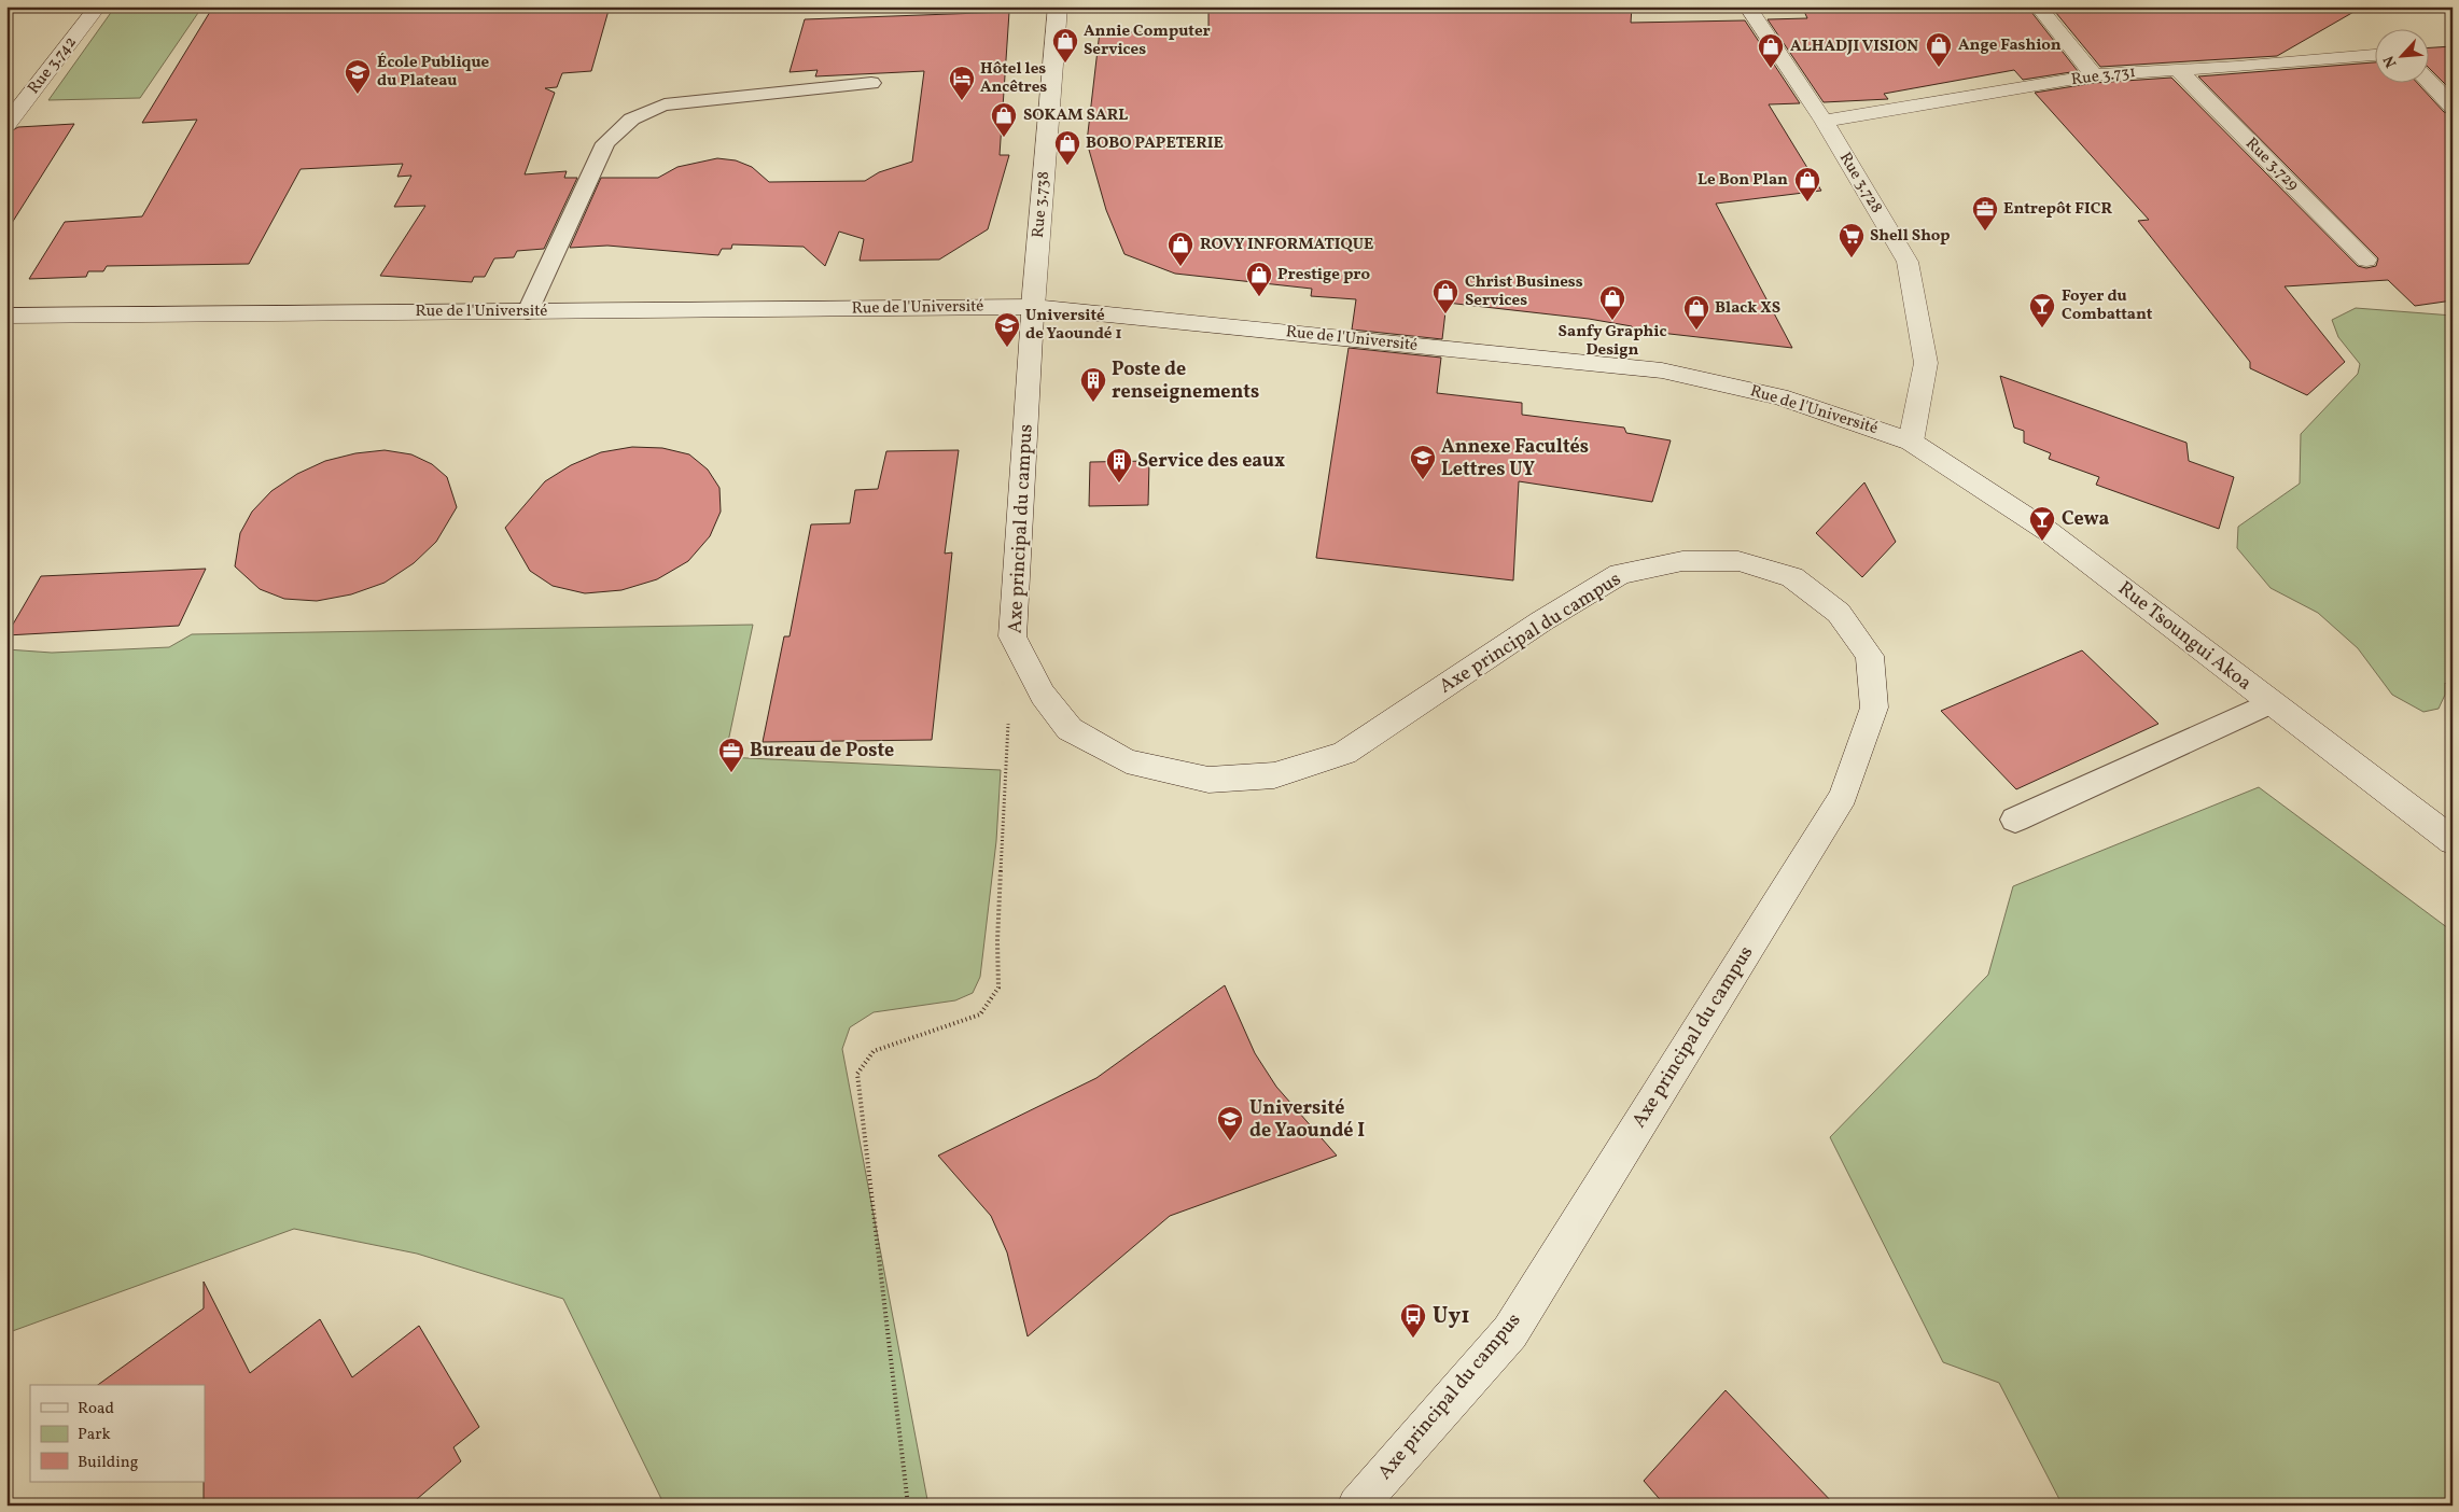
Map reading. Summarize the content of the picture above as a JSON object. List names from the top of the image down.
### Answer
{
  "streets": {
    "street": [
      "Rue 3.742",
      "Rue 3.731",
      "Rue 3.729",
      "Rue 3.728",
      "Rue 3.738",
      "Rue de l'Université",
      "Axe principal du campus",
      "Rue Tsoungui Akoa"
    ]
  },
  "crossings": [
    ["Rue 3.731", "Rue 3.729"],
    ["Rue 3.731", "Rue 3.728"],
    ["Rue 3.728", "Rue de l'Université"],
    ["Rue 3.728", "Rue Tsoungui Akoa"],
    ["Rue 3.738", "Rue de l'Université"],
    ["Rue 3.738", "Axe principal du campus"],
    ["Rue de l'Université", "Axe principal du campus"],
    ["Rue de l'Université", "Rue Tsoungui Akoa"]
  ],
  "places": {
    "shop": [
      "Annie Computer Services",
      "Ange Fashion",
      "ALHADJI VISION",
      "SOKAM SARL",
      "BOBO PAPETERIE",
      "Le Bon Plan",
      "ROVY INFORMATIQUE",
      "Prestige pro",
      "Christ Business Services",
      "Sanfy Graphic Design",
      "Black XS"
    ],
    "school or university": [
      "École Publique du Plateau",
      "Université de Yaoundé 1",
      "Annexe Facultés Lettres UY",
      "Université de Yaoundé I"
    ],
    "hotel": ["Hôtel les Ancêtres"],
    "office": ["Entrepôt FICR", "Bureau de Poste"],
    "supermarket": ["Shell Shop"],
    "bar": ["Foyer du Combattant", "Cewa"],
    "building": ["Poste de renseignements", "Service des eaux"],
    "bus stop": ["Uy1"]
  },
  "legend": ["Road", "Park", "Building"],
  "north": "bottom left"
}
